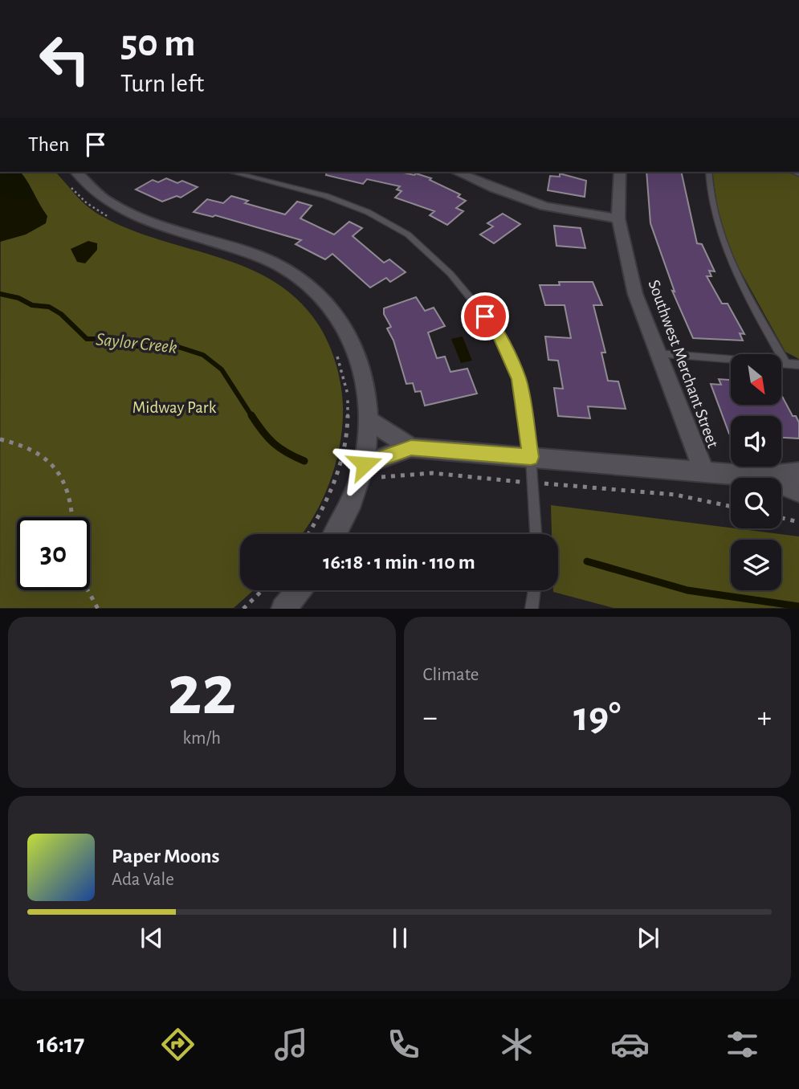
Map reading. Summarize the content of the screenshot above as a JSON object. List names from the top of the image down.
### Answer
{
  "streets": {
    "street": ["Southwest Merchant Street"]
  },
  "water": ["Saylor Creek"],
  "parks": ["Midway Park"],
  "north": "bottom right",
  "page": {
    "turn": ["50 m", "Turn left"],
    "then": "Then",
    "limit": "30",
    "trip": "16:18 · 1 min · 110 m",
    "tile": [
      ["22", "km/h"],
      "Climate"
    ],
    "heat": ["−", "19°", "+"],
    "song": ["Paper Moons", "Ada Vale"],
    "tabs": "16:17"
  }
}
